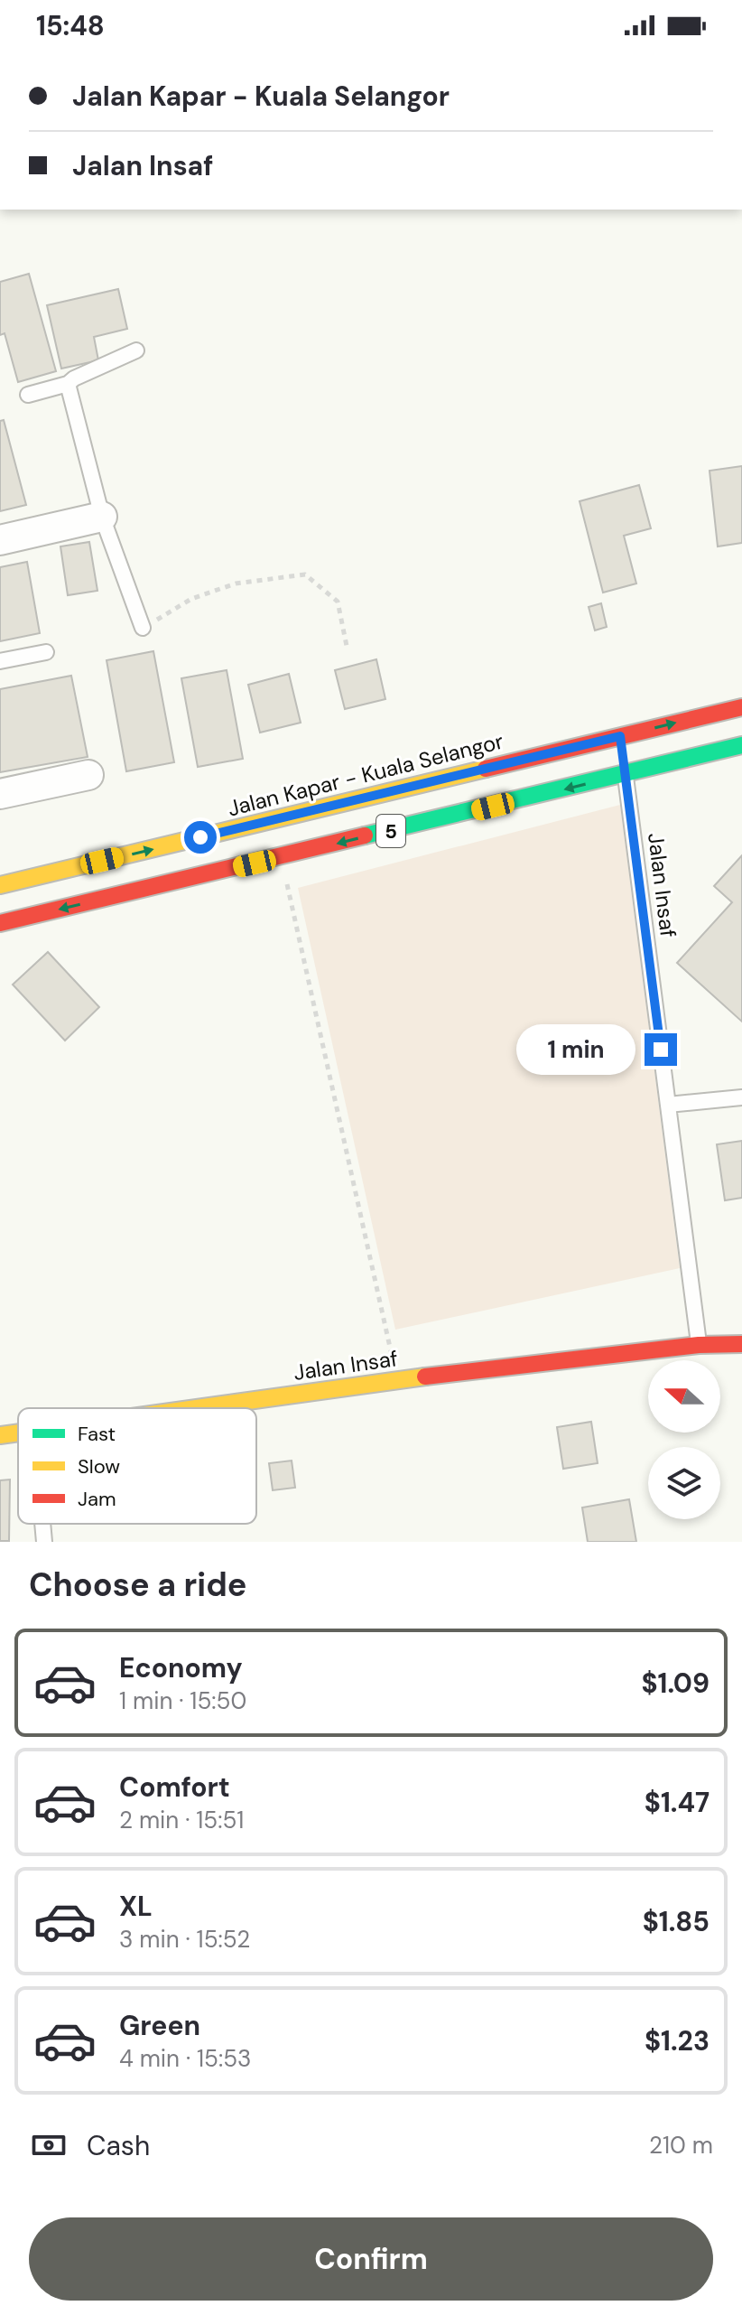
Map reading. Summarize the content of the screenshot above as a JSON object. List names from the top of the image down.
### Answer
{
  "streets": {
    "main road": ["Jalan Kapar - Kuala Selangor", "5", "Jalan Insaf"]
  },
  "crossings": [
    ["Jalan Kapar - Kuala Selangor", "Jalan Insaf"]
  ],
  "legend": ["Fast", "Slow", "Jam"],
  "north": "left",
  "page": {
    "status": "15:48",
    "banner": ["Jalan Kapar - Kuala Selangor", "Jalan Insaf"],
    "bubble": "1 min",
    "heading": "Choose a ride",
    "list": [
      {
        "name": "Economy",
        "note": "1 min · 15:50",
        "value": "$1.09"
      },
      {
        "name": "Comfort",
        "note": "2 min · 15:51",
        "value": "$1.47"
      },
      {
        "name": "XL",
        "note": "3 min · 15:52",
        "value": "$1.85"
      },
      {
        "name": "Green",
        "note": "4 min · 15:53",
        "value": "$1.23"
      }
    ],
    "pay": ["Cash", "210 m"],
    "buttons": "Confirm"
  }
}
